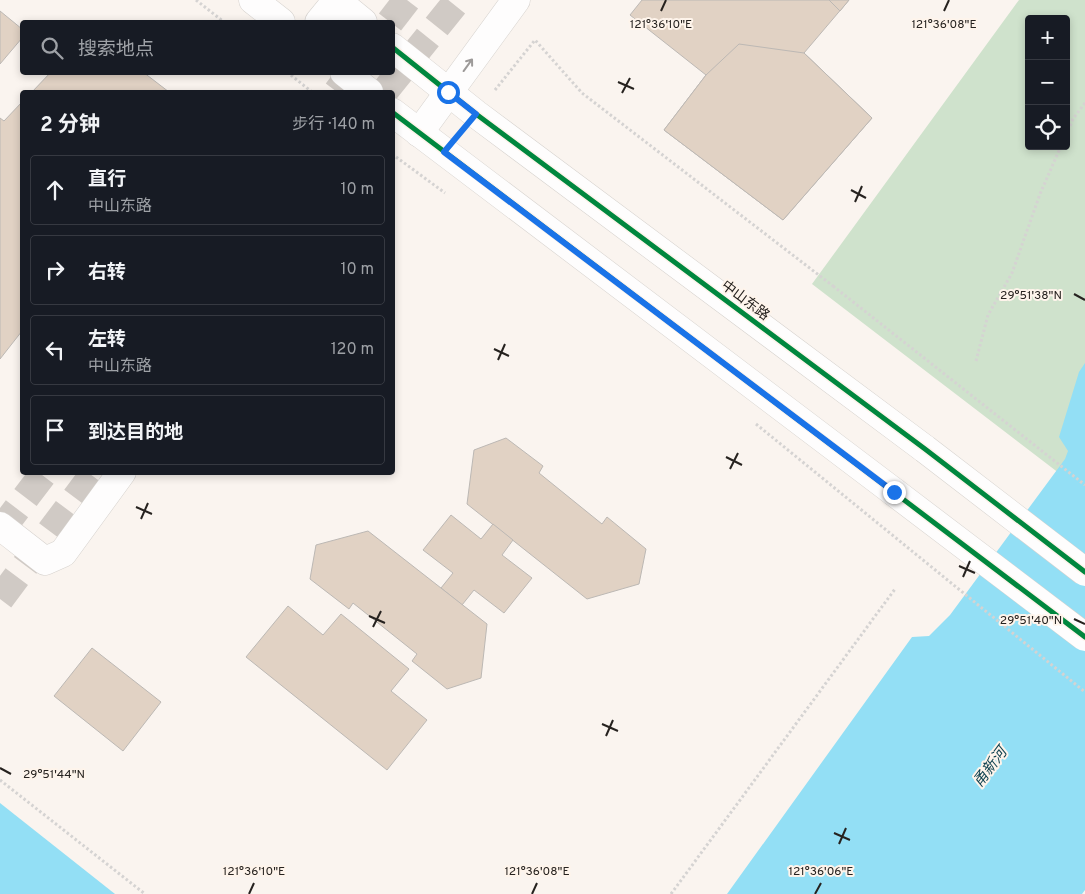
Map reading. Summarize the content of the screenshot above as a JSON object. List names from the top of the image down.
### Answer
{
  "streets": {
    "main road": ["中山东路"]
  },
  "water": ["甬新河"],
  "page": {
    "map_buttons": ["+", "−"],
    "search": "搜索地点",
    "heading": ["2 分钟", "步行 · 140 m"],
    "list": [
      ["直行", "中山东路", "10 m"],
      ["右转", "10 m"],
      ["左转", "中山东路", "120 m"],
      "到达目的地"
    ]
  },
  "coordinates": [
    "121°36'10\"E",
    "121°36'08\"E",
    "29°51'38\"N",
    "29°51'40\"N",
    "29°51'44\"N",
    "121°36'06\"E"
  ]
}
